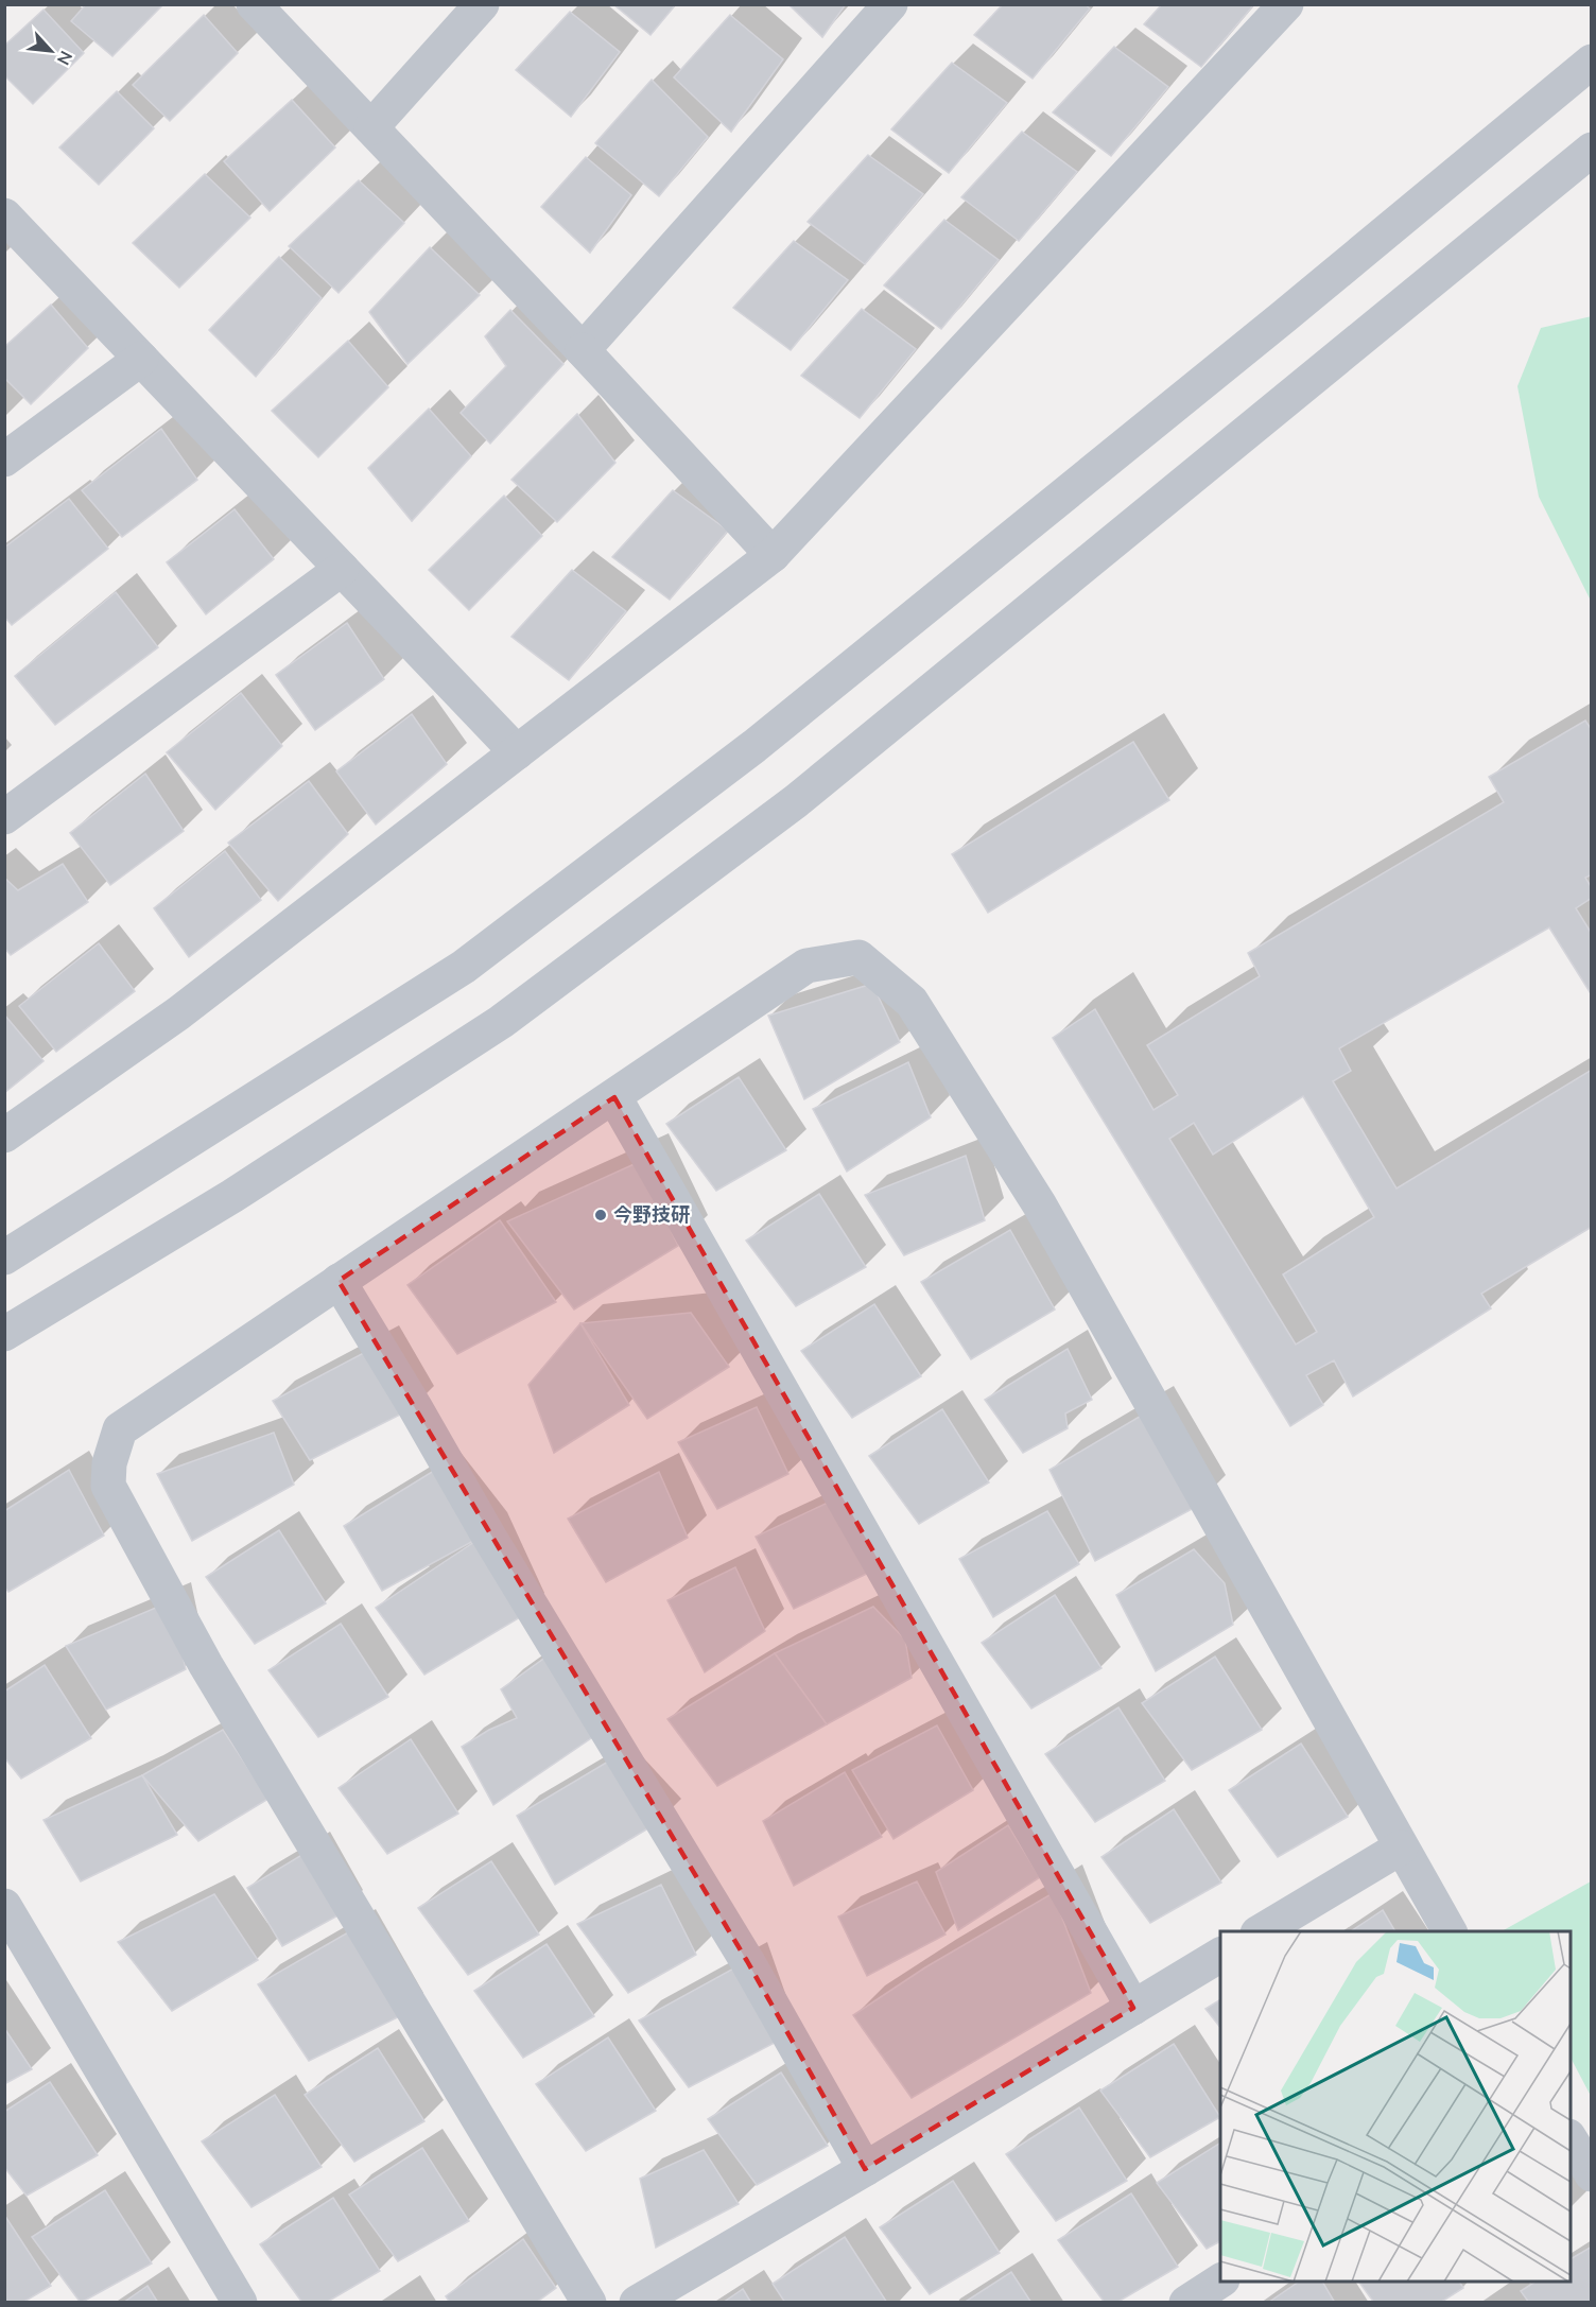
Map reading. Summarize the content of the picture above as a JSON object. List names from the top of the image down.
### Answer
{
  "places": ["今野技研"],
  "north": "bottom right"
}
